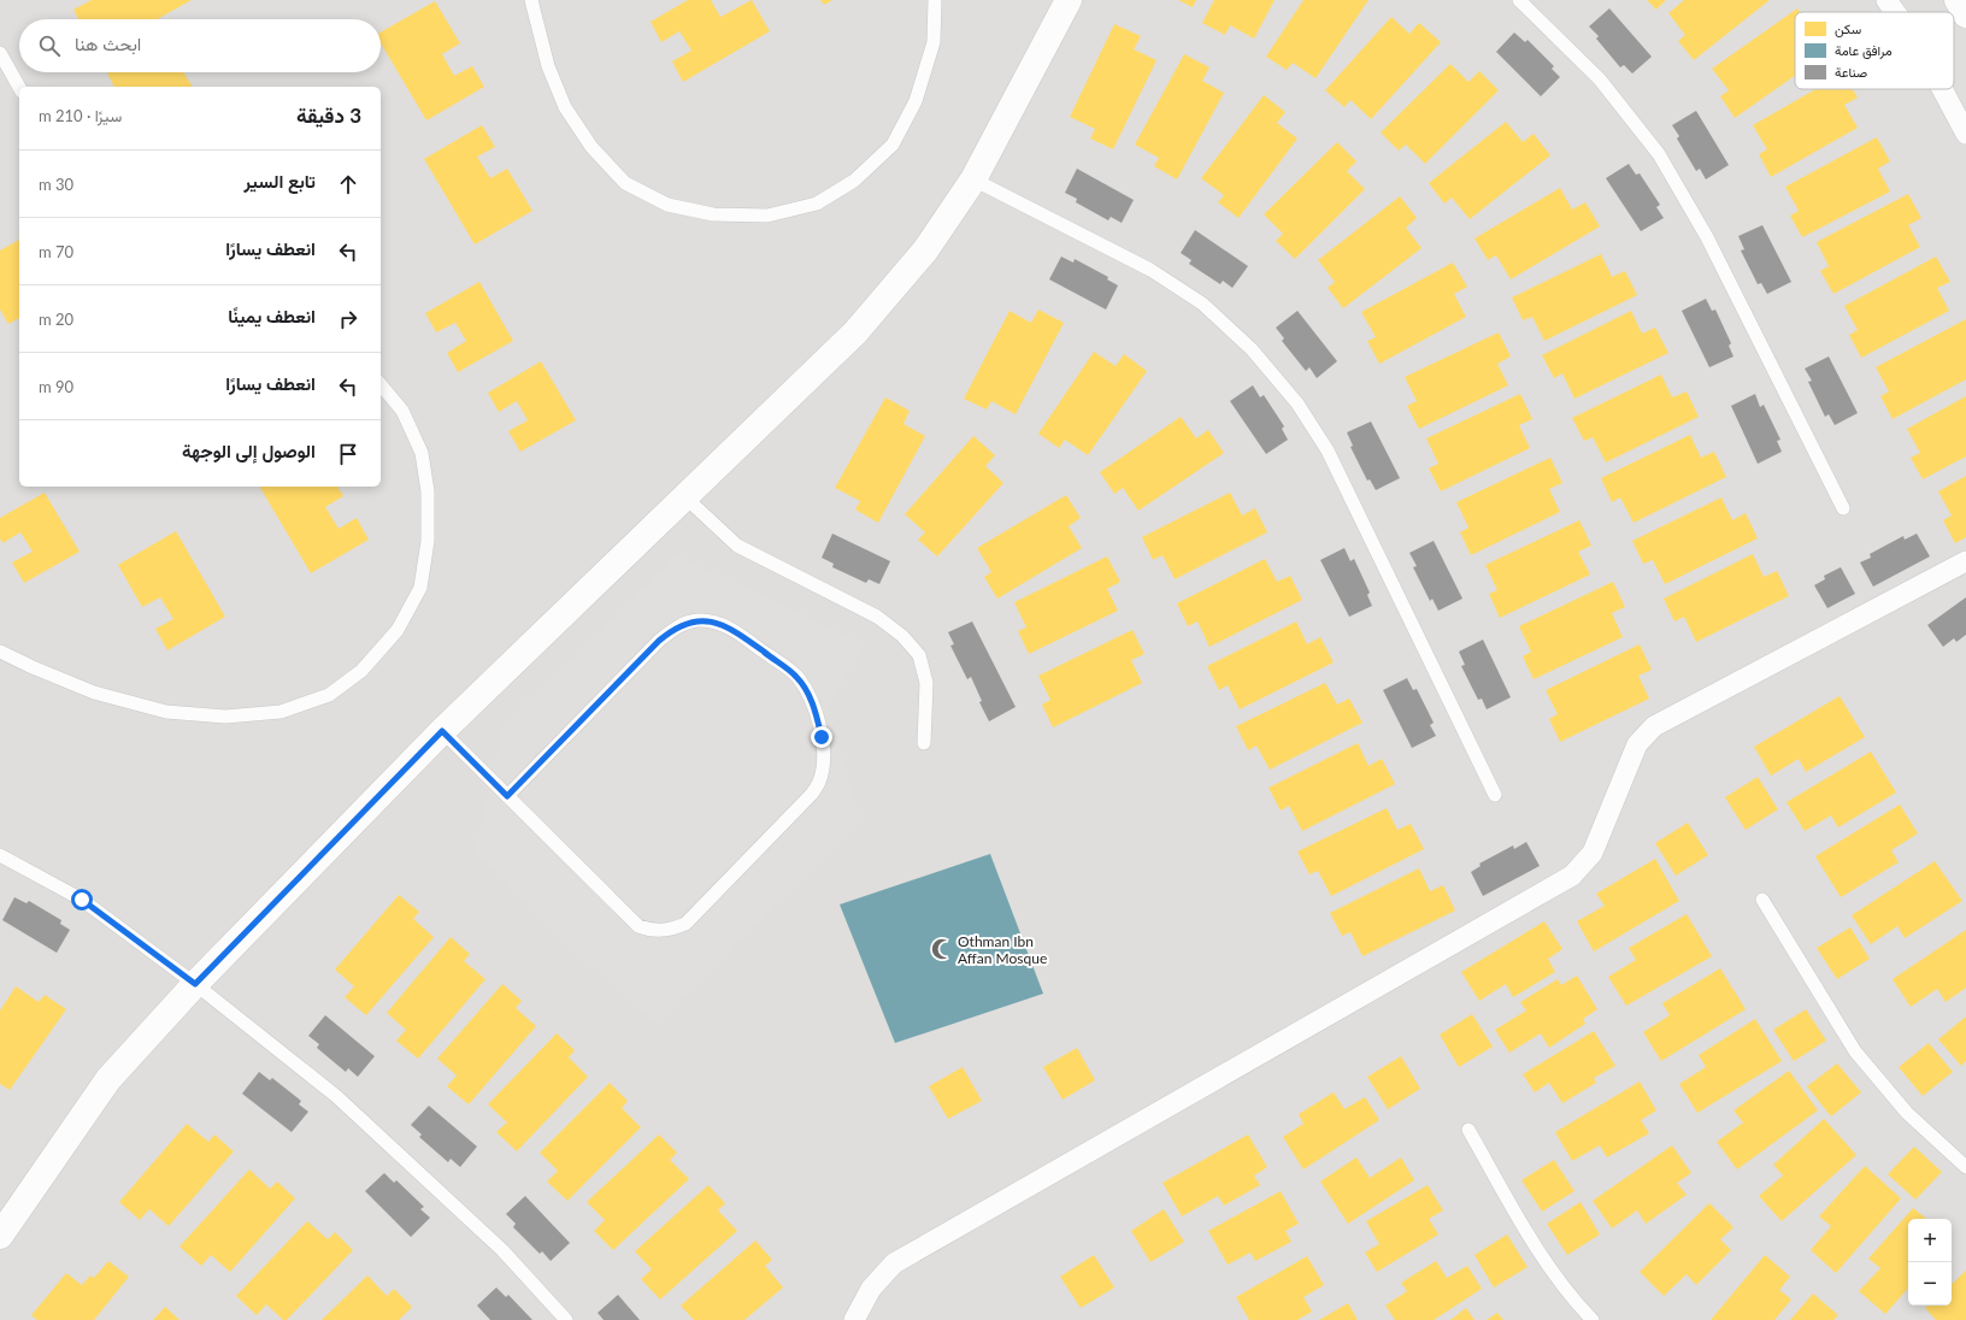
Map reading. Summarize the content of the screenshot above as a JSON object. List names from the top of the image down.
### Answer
{
  "places": {
    "mosque": ["Othman Ibn Affan Mosque"]
  },
  "legend": ["سكن", "مرافق عامة", "صناعة"],
  "page": {
    "search": "ابحث هنا",
    "heading": ["3 دقيقة", "سيرًا · 210 m"],
    "list": [
      ["تابع السير", "30 m"],
      ["انعطف يسارًا", "70 m"],
      ["انعطف يمينًا", "20 m"],
      ["انعطف يسارًا", "90 m"],
      "الوصول إلى الوجهة"
    ],
    "map_buttons": ["+", "−"]
  }
}
